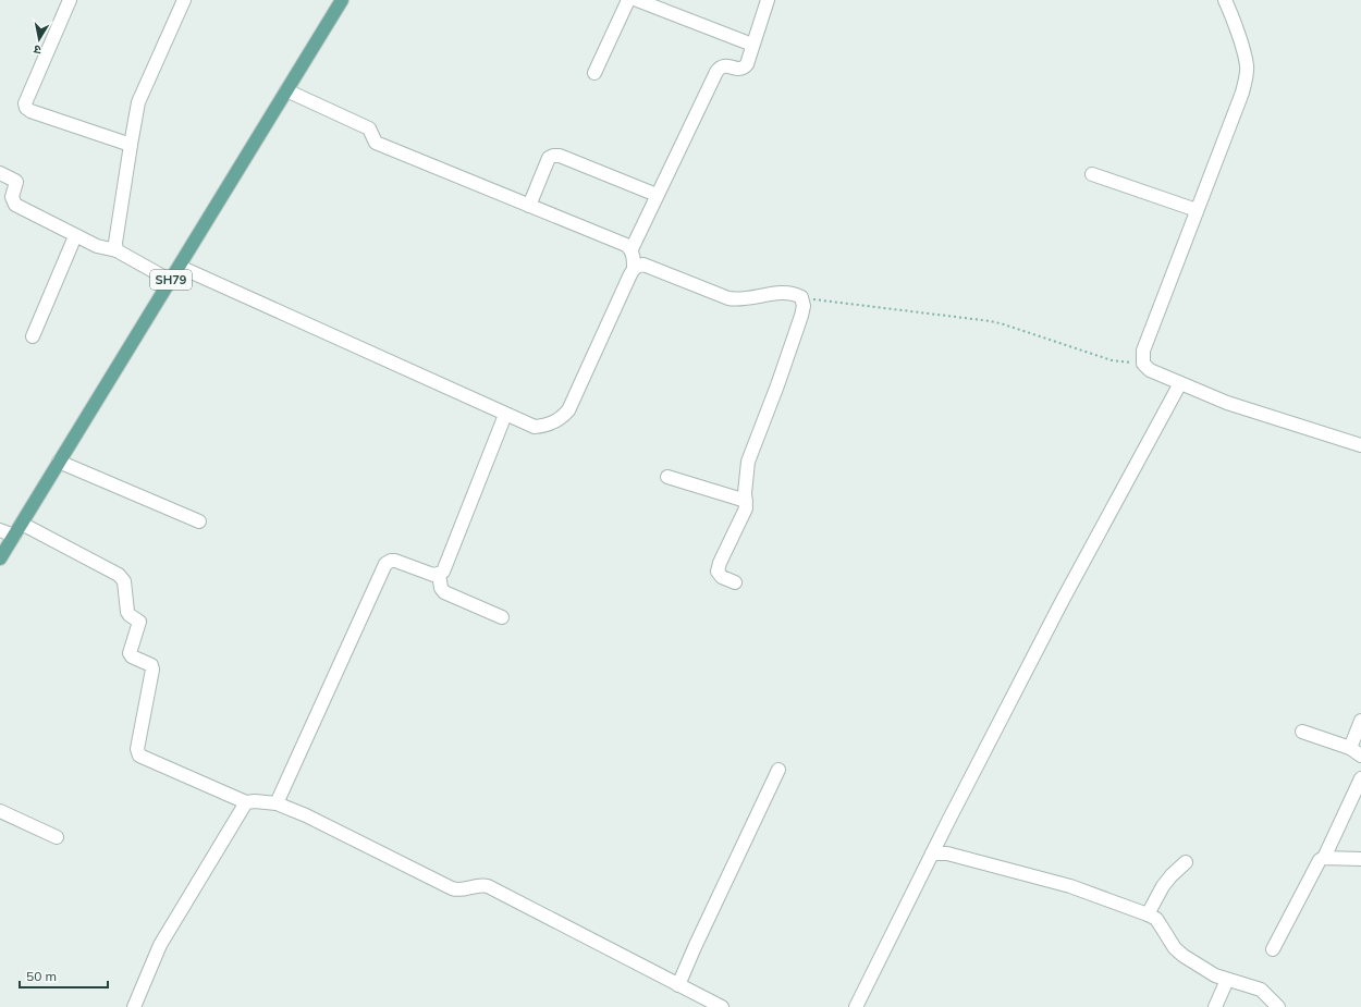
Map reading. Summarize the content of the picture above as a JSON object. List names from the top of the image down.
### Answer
{
  "streets": {
    "main road": ["SH79"]
  },
  "scale_bar": "50 m",
  "north": "bottom"
}
